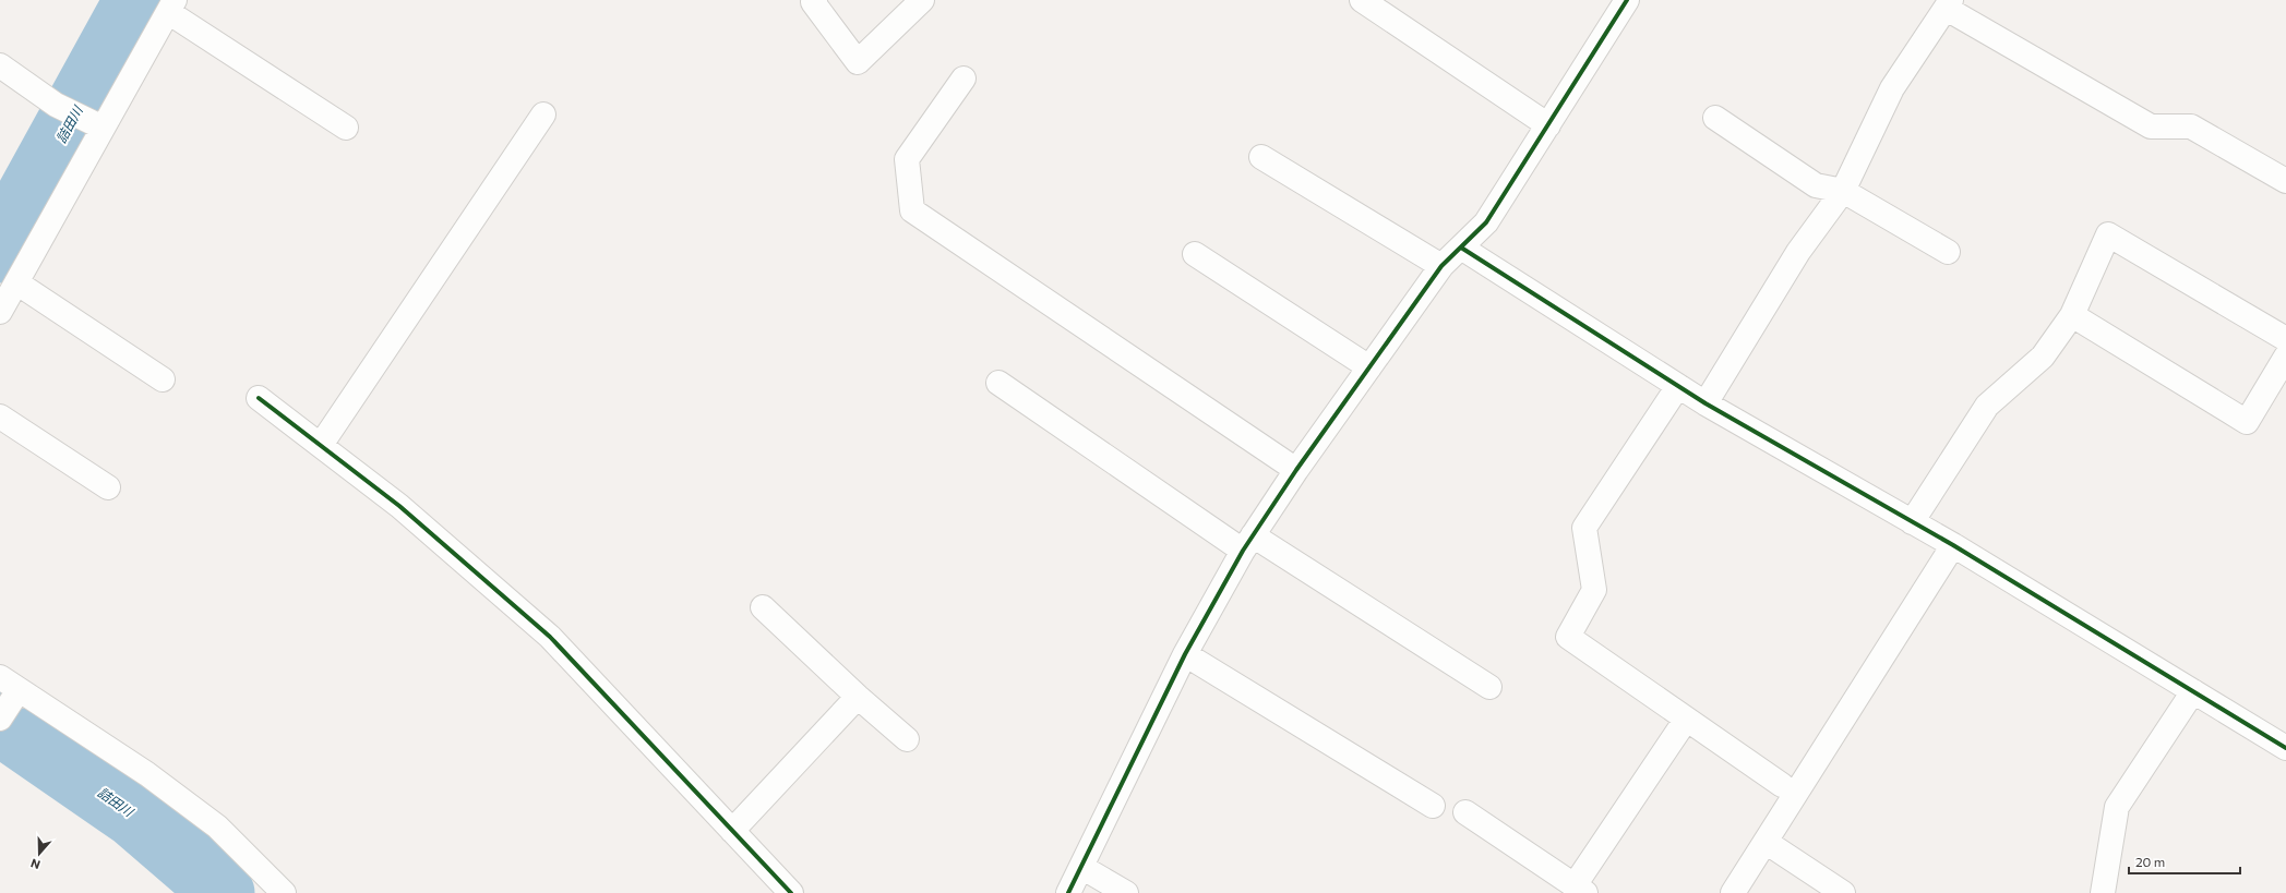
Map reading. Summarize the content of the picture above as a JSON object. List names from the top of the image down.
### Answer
{
  "water": ["詰田川"],
  "scale_bar": "20 m",
  "north": "bottom"
}
